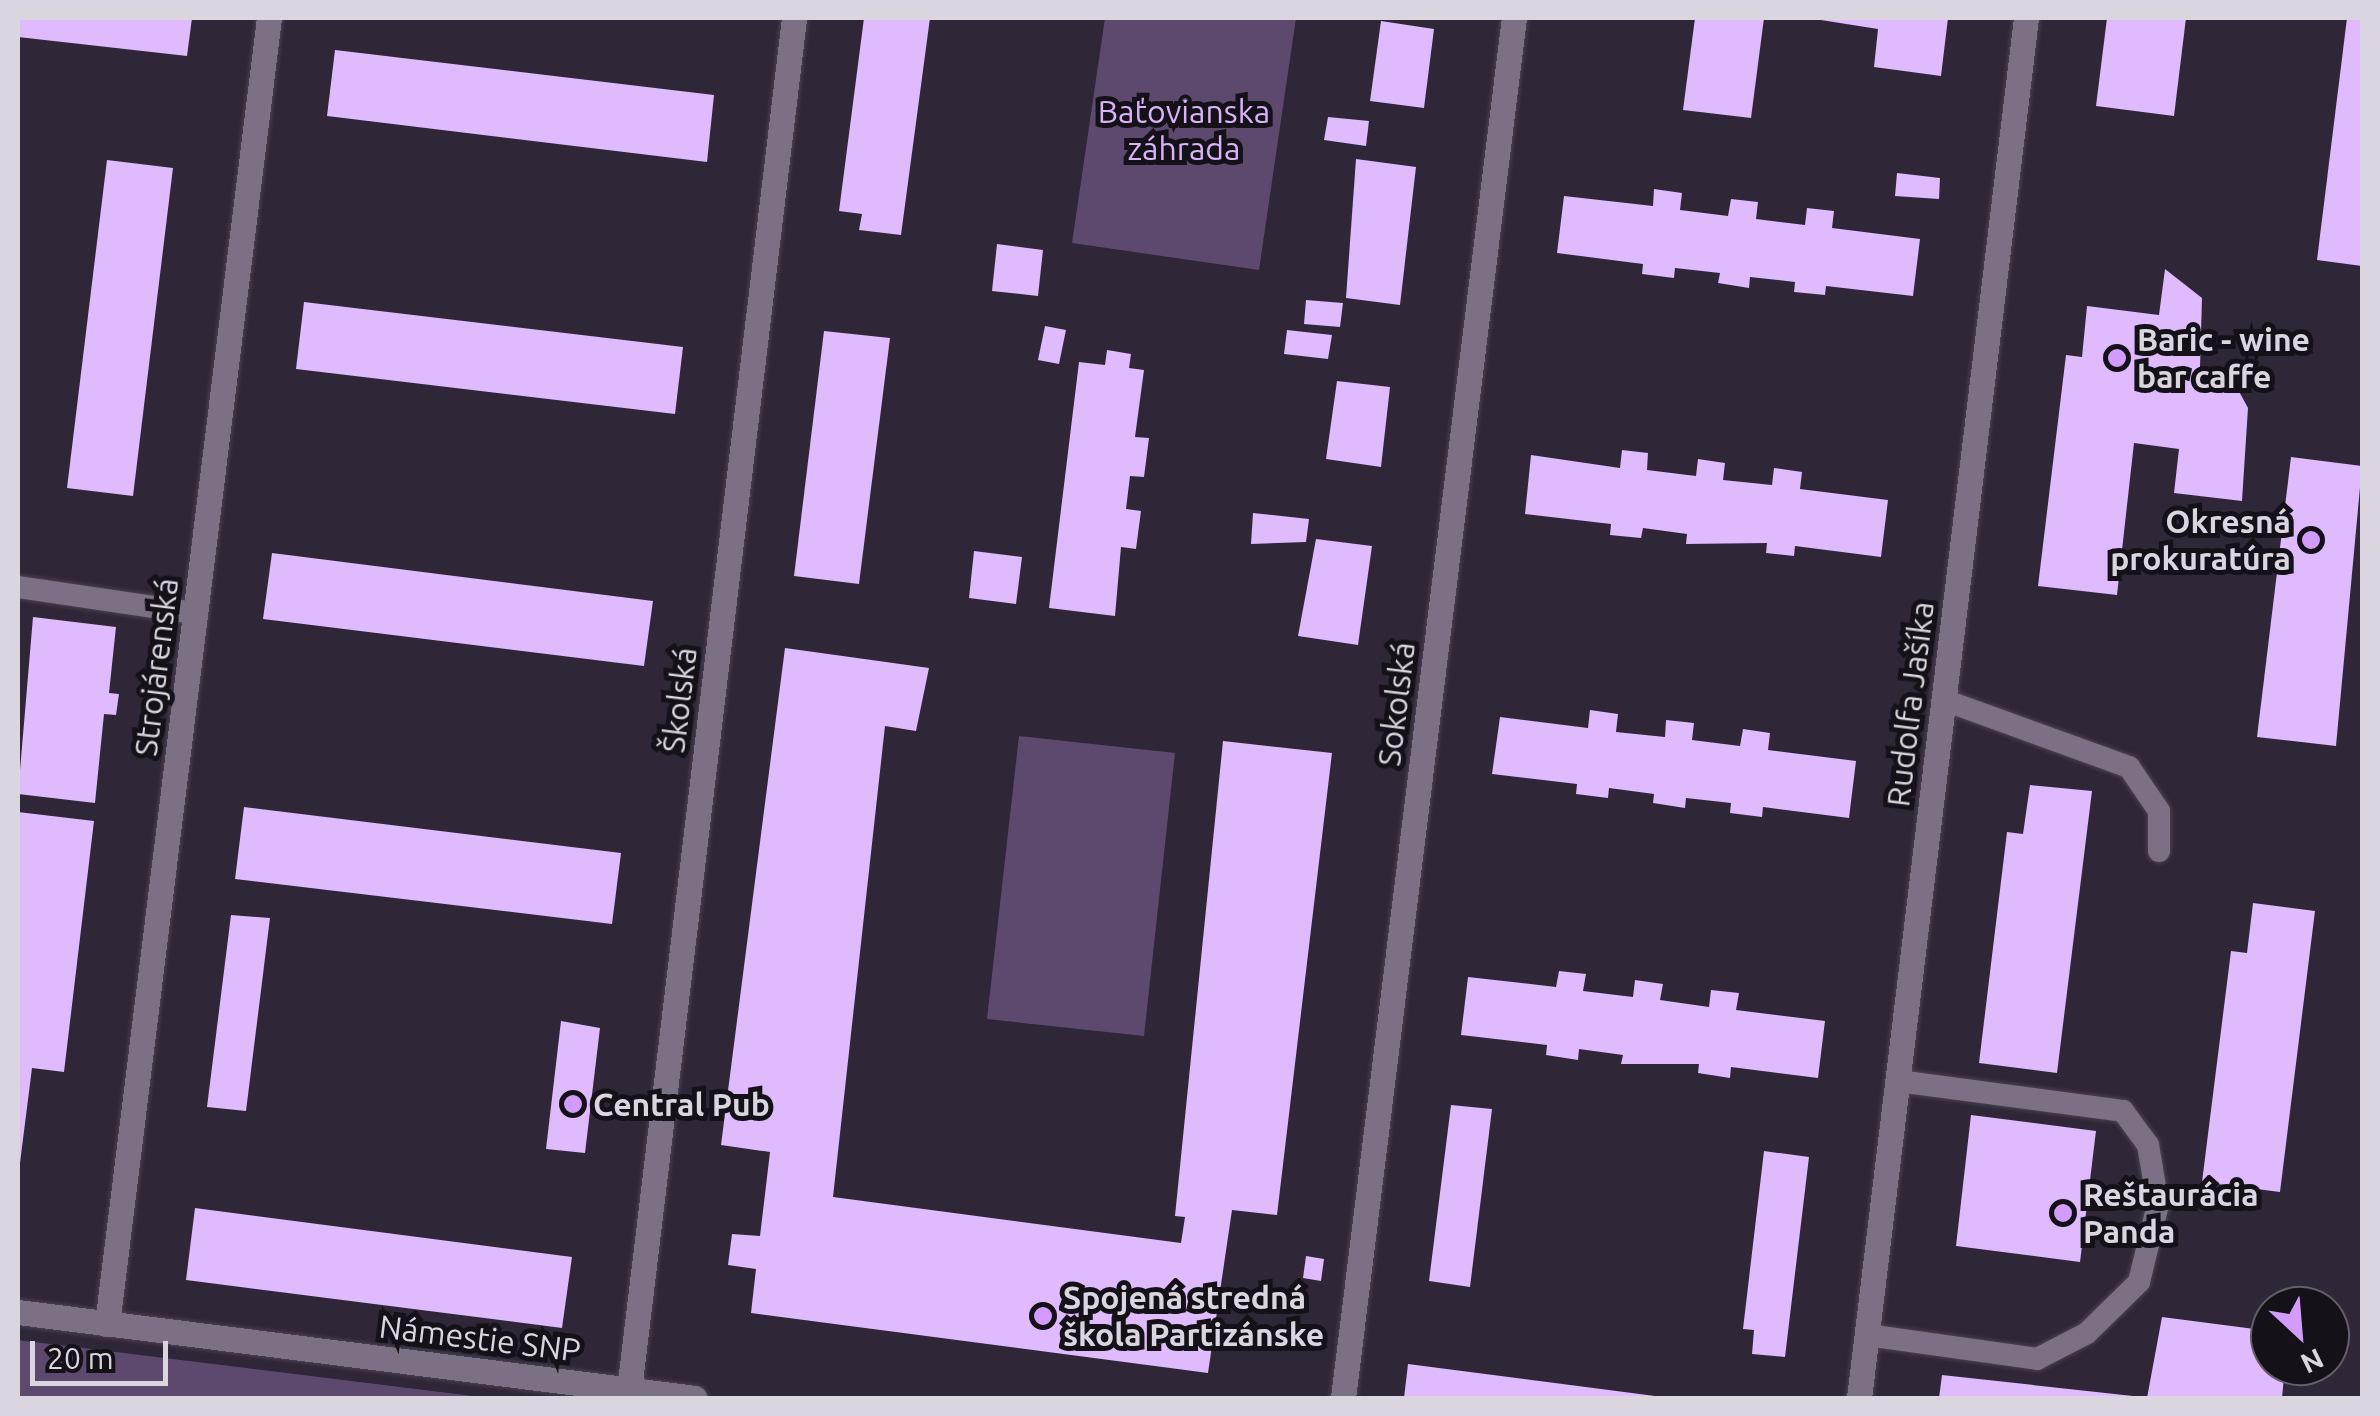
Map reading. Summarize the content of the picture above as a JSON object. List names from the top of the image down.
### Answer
{
  "streets": {
    "street": [
      "Strojárenská",
      "Školská",
      "Sokolská",
      "Rudolfa Jašíka",
      "Námestie SNP"
    ]
  },
  "crossings": [
    ["Strojárenská", "Námestie SNP"],
    ["Školská", "Námestie SNP"]
  ],
  "parks": ["Baťovianska záhrada"],
  "places": [
    "Baric - wine bar caffe",
    "Okresná prokuratúra",
    "Central Pub",
    "Reštaurácia Panda",
    "Spojená stredná škola Partizánske"
  ],
  "scale_bar": "20 m",
  "north": "bottom right"
}
